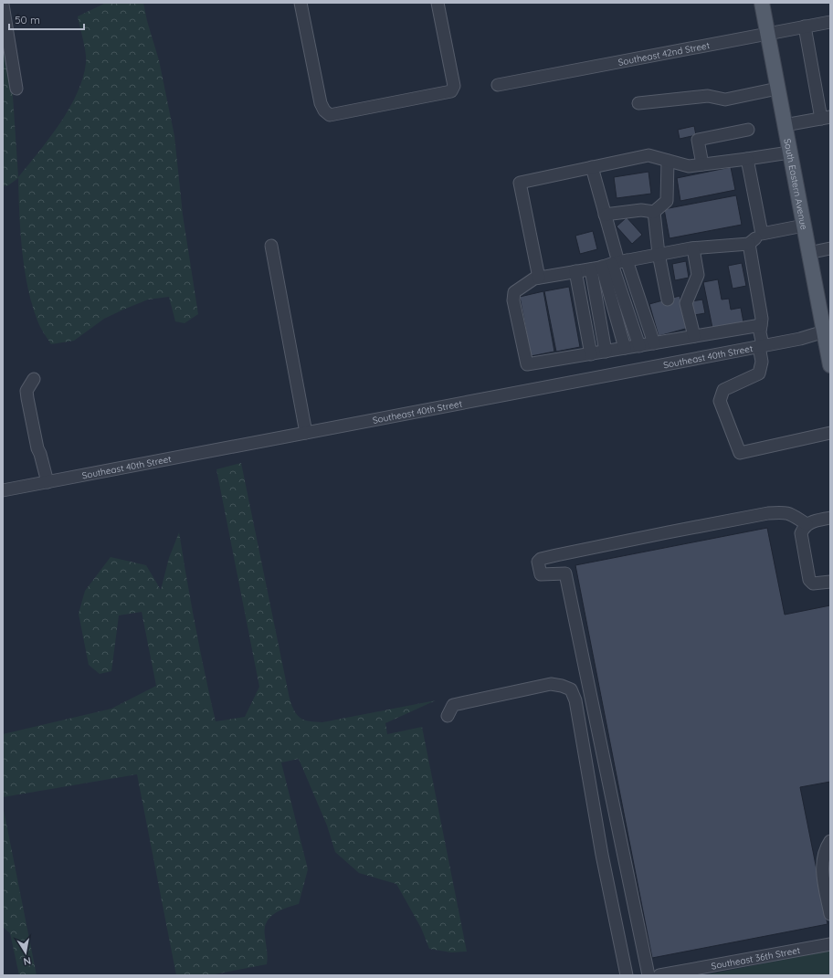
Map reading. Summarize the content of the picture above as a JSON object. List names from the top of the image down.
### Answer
{
  "streets": {
    "main road": ["South Eastern Avenue"],
    "street": ["Southeast 42nd Street", "Southeast 40th Street", "Southeast 36th Street"]
  },
  "crossings": [
    ["Southeast 42nd Street", "South Eastern Avenue"],
    ["South Eastern Avenue", "Southeast 40th Street"]
  ],
  "scale_bar": "50 m",
  "north": "bottom"
}
